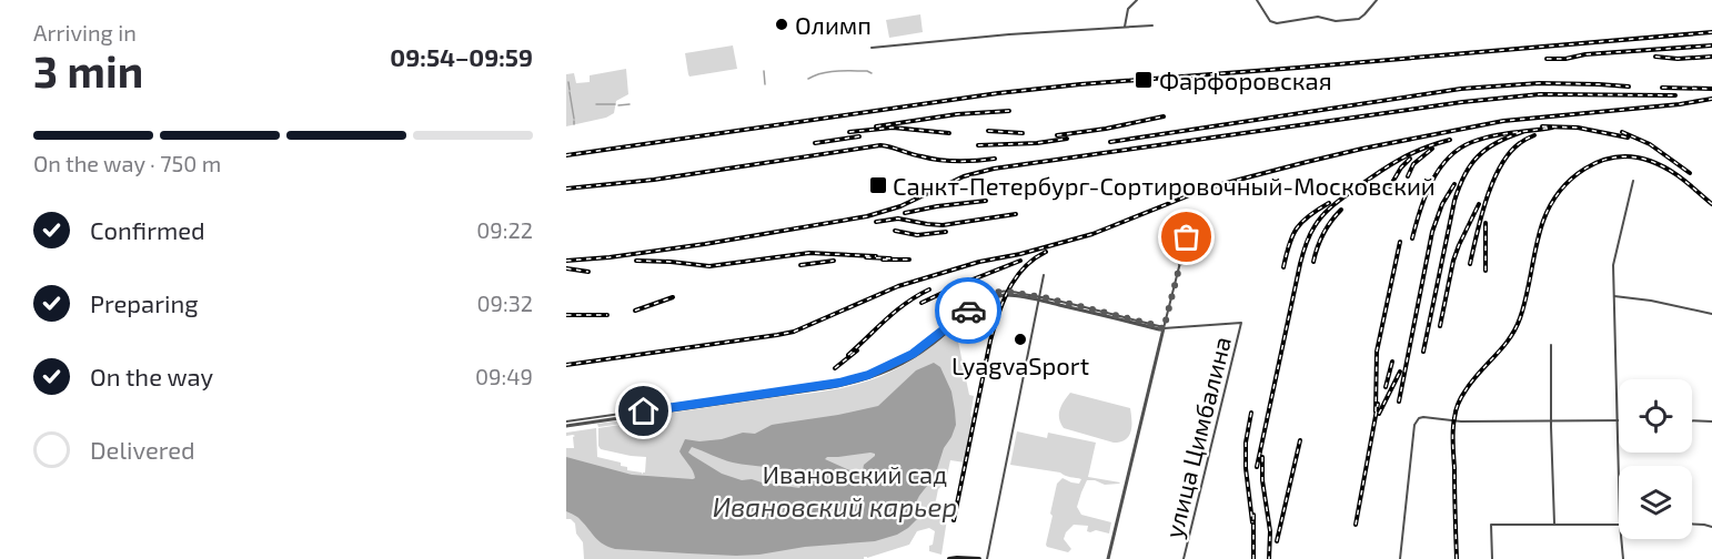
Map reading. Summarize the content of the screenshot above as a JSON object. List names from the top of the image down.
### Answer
{
  "streets": {
    "street": ["улица Цимбалина"]
  },
  "water": ["Ивановский карьер"],
  "parks": ["Ивановский сад"],
  "places": {
    "other": ["Олимп", "LyagvaSport"],
    "transit": ["Фарфоровская", "Санкт-Петербург-Сортировочный-Московский"]
  },
  "page": {
    "heading": ["3 min", "Arriving in", "09:54–09:59"],
    "bar": "On the way · 750 m",
    "list": [
      ["Confirmed", "09:22"],
      ["Preparing", "09:32"],
      ["On the way", "09:49"],
      "Delivered"
    ]
  }
}
